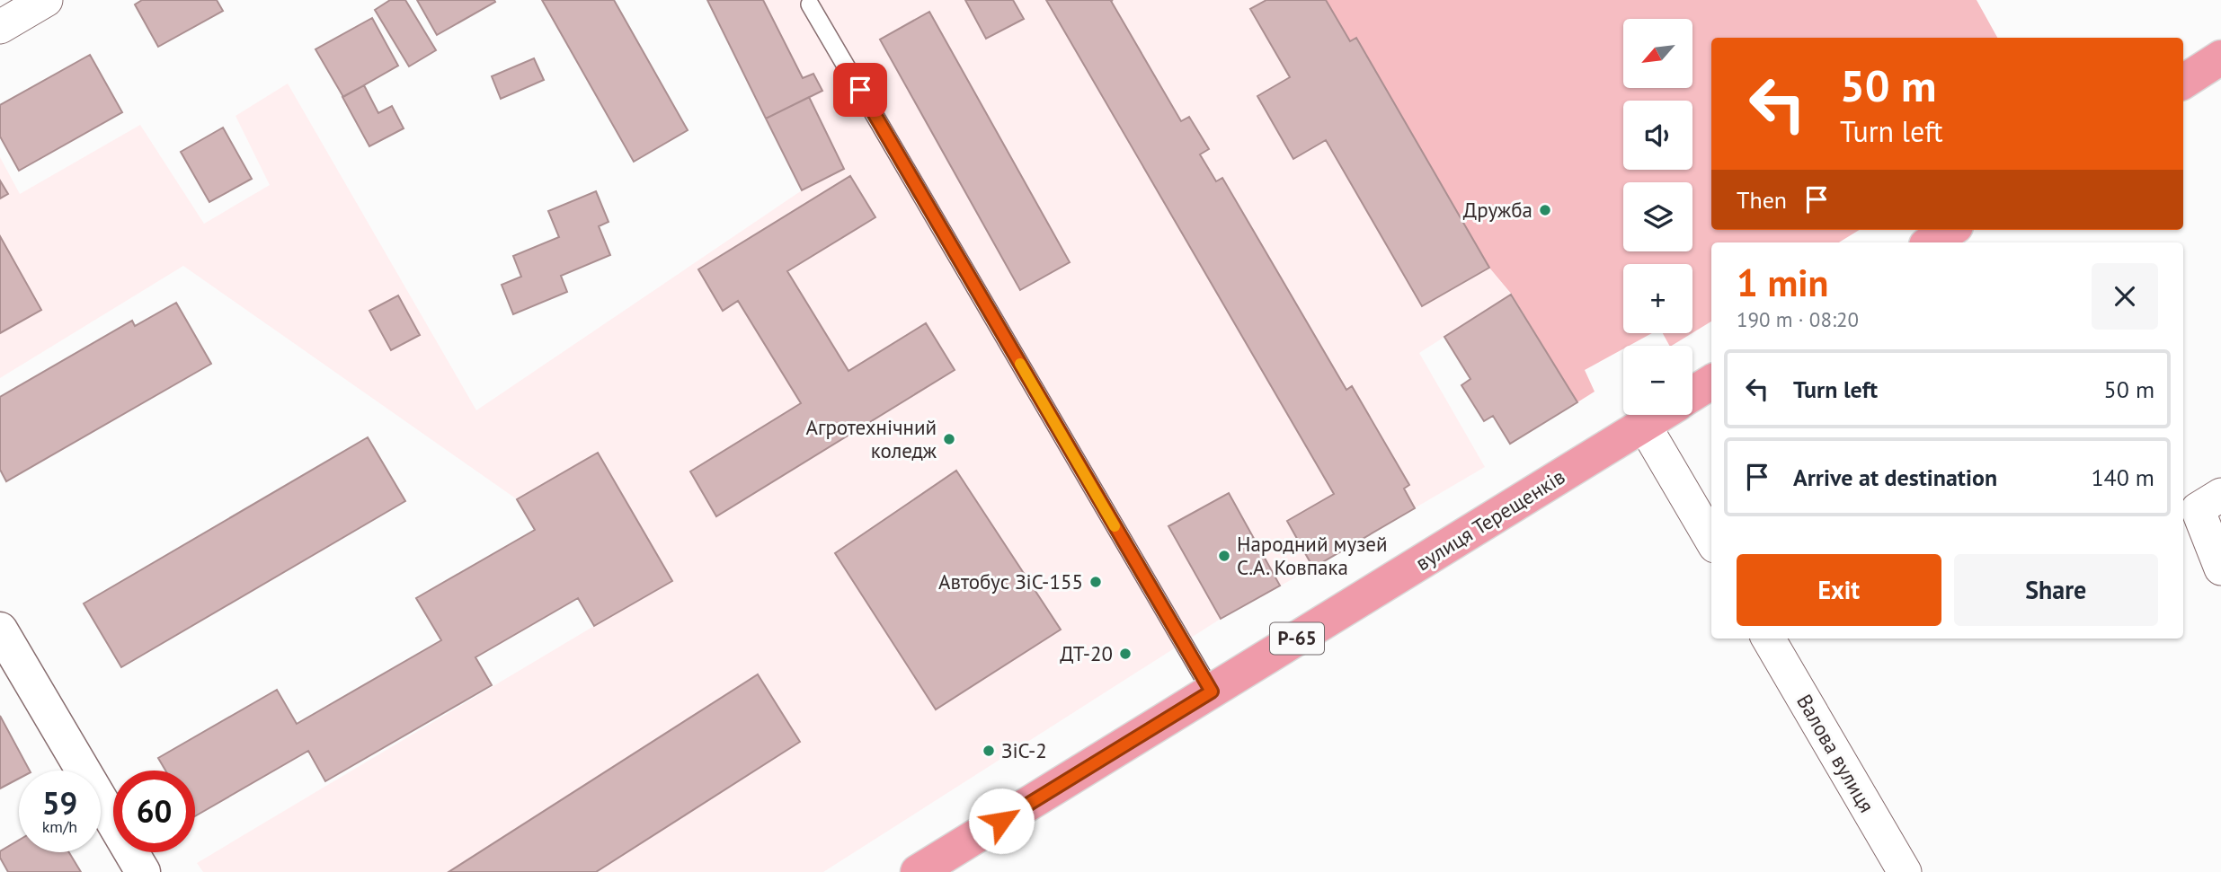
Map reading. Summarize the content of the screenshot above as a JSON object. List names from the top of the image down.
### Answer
{
  "streets": {
    "main road": ["вулиця Терещенків", "Р-65"],
    "street": ["Валова вулиця"]
  },
  "places": [
    "Дружба",
    "Агротехнічний коледж",
    "Народний музей С.А. Ковпака",
    "Автобус ЗіС-155",
    "ДТ-20",
    "ЗіС-2"
  ],
  "north": "bottom left",
  "page": {
    "map_buttons": ["+", "−"],
    "turn": ["50 m", "Turn left"],
    "then": "Then",
    "heading": ["1 min", "190 m · 08:20"],
    "list": [
      {
        "name": "Turn left",
        "value": "50 m"
      },
      {
        "name": "Arrive at destination",
        "value": "140 m"
      }
    ],
    "buttons": ["Exit", "Share"],
    "speed": "59 km/h",
    "limit": "60"
  }
}
